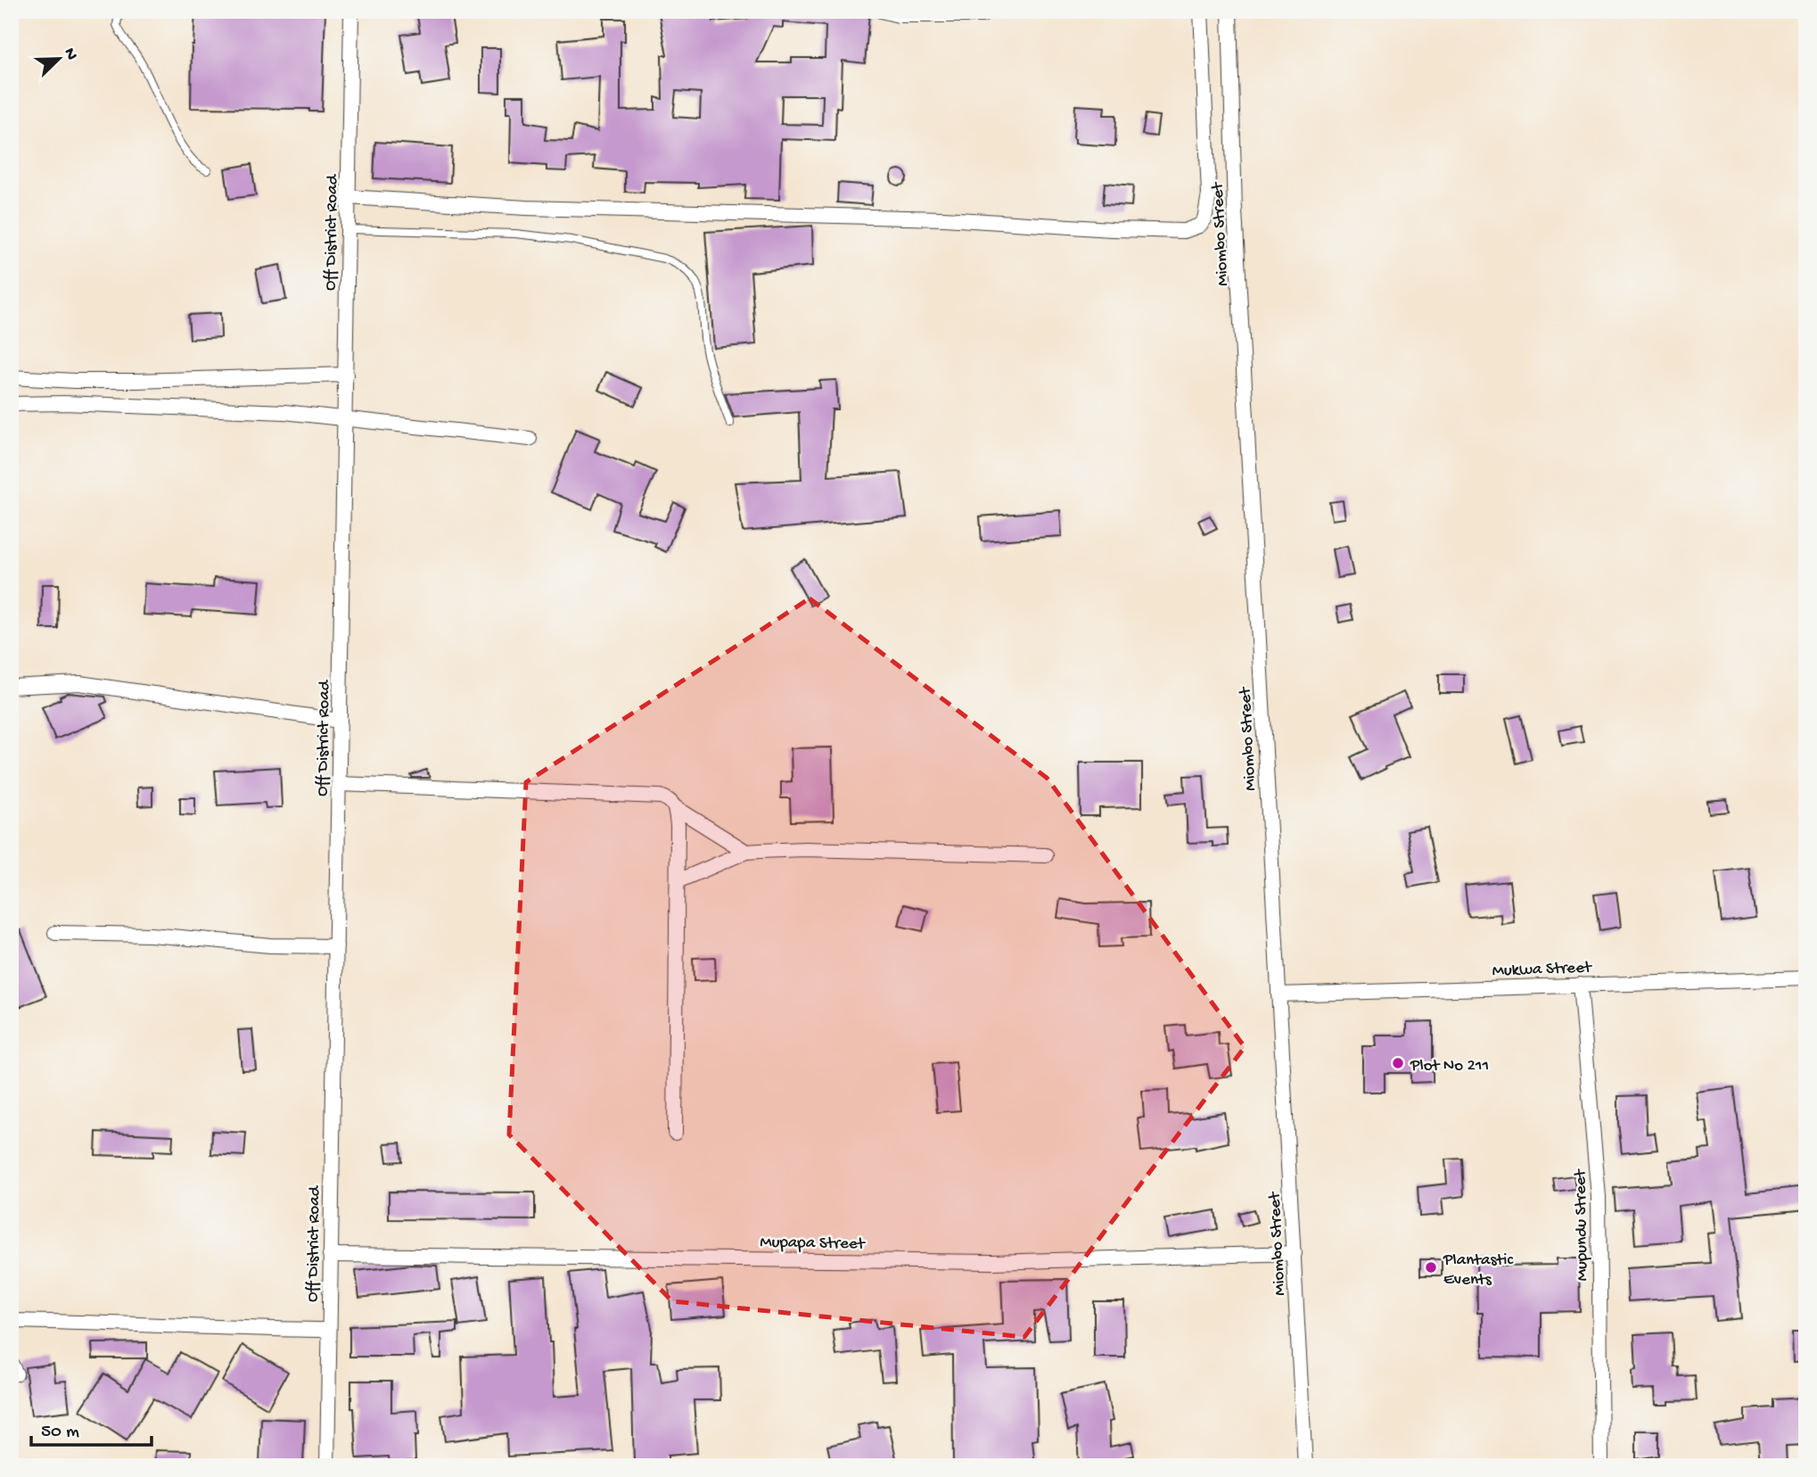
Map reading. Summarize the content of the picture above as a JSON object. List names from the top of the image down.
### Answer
{
  "streets": {
    "street": [
      "Off District Road",
      "Miombo Street",
      "Mukwa Street",
      "Mupundu Street",
      "Mupapa Street"
    ]
  },
  "crossings": [
    ["Off District Road", "Mupapa Street"],
    ["Miombo Street", "Mukwa Street"],
    ["Miombo Street", "Mupapa Street"],
    ["Mukwa Street", "Mupundu Street"]
  ],
  "places": ["Plot No 211", "Plantastic Events"],
  "scale_bar": "50 m",
  "north": "top right"
}
